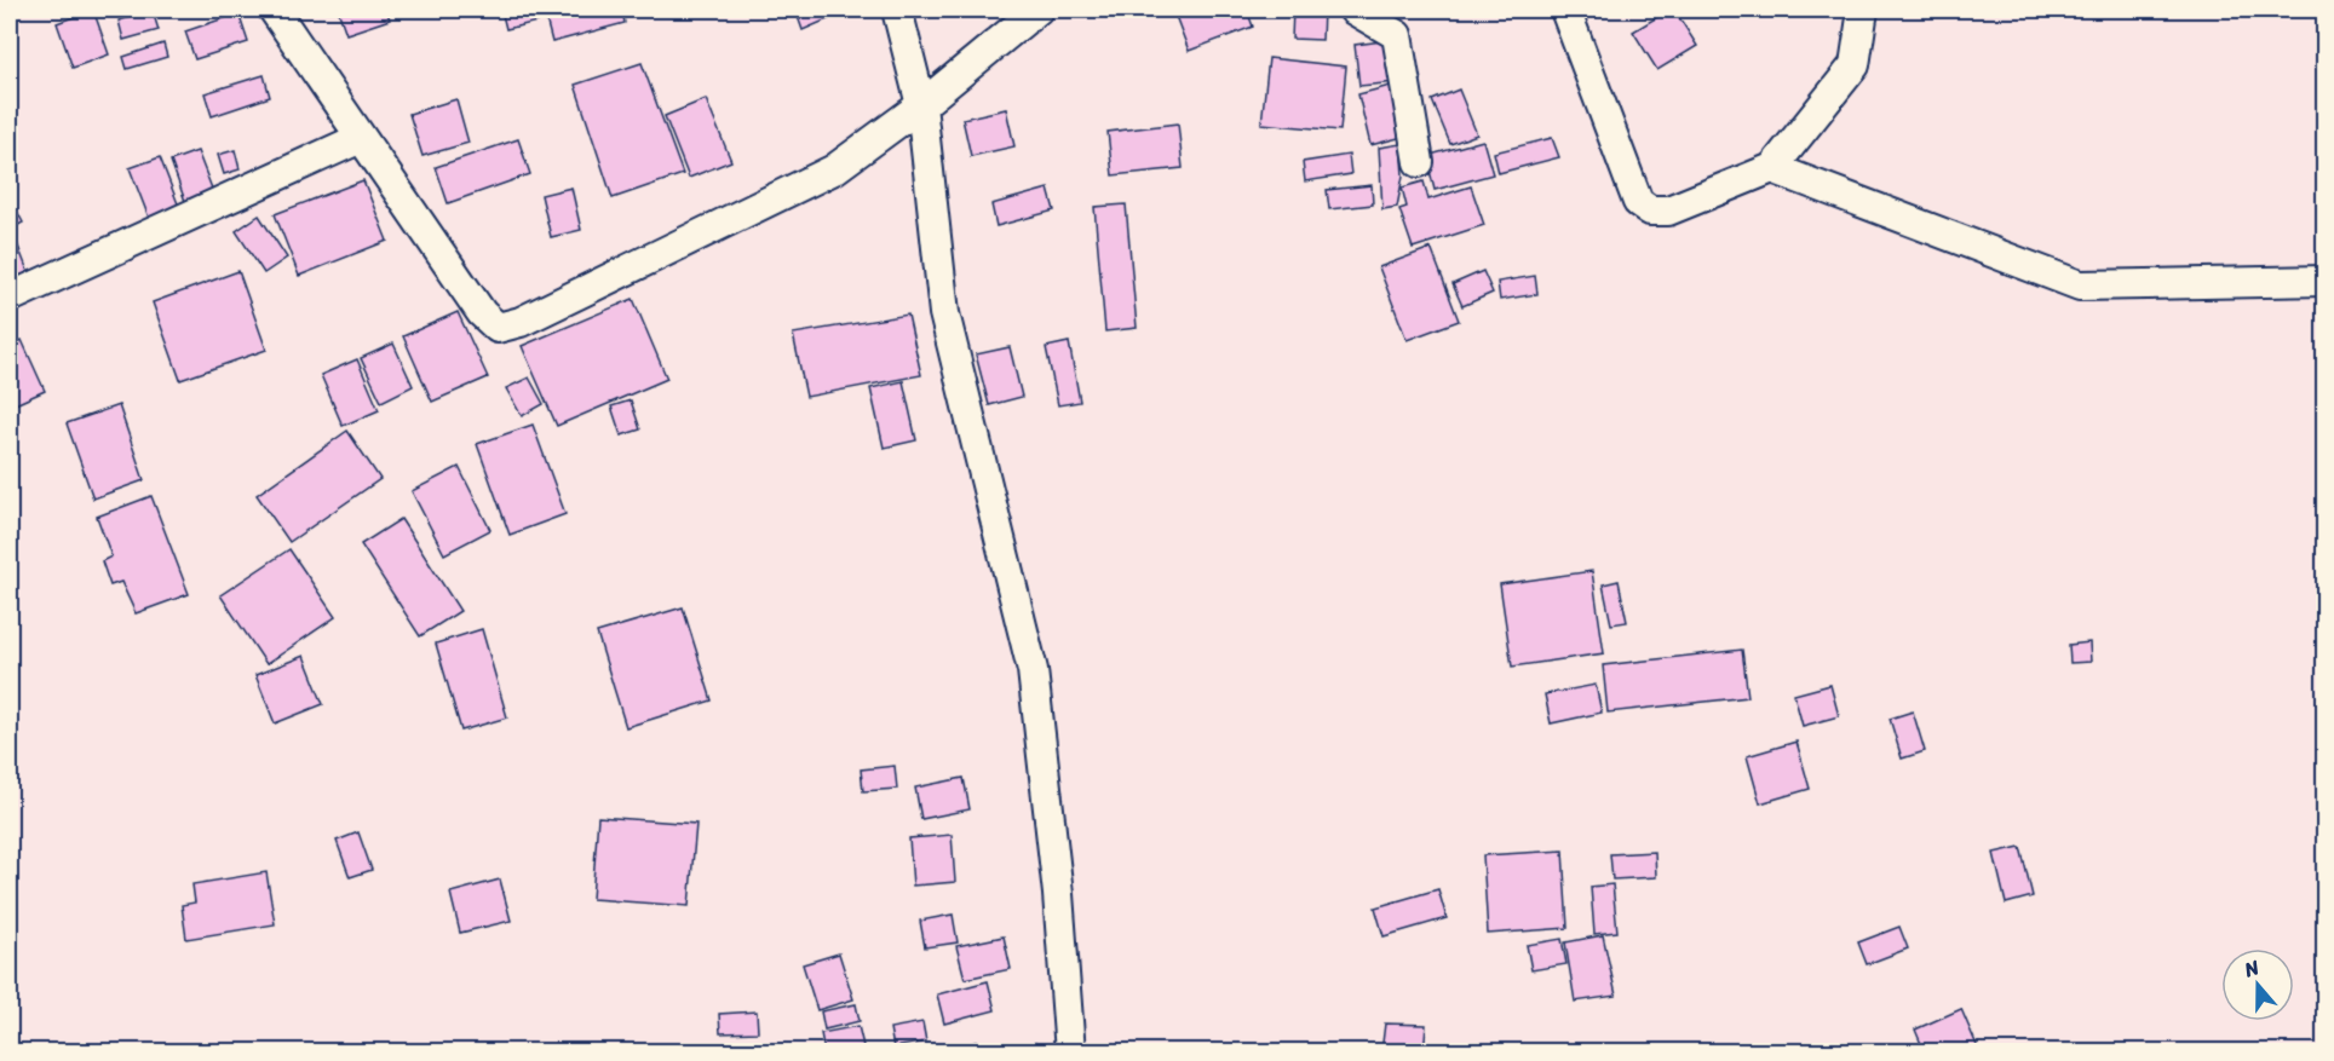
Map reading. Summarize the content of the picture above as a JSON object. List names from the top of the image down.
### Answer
{
  "north": "top"
}
